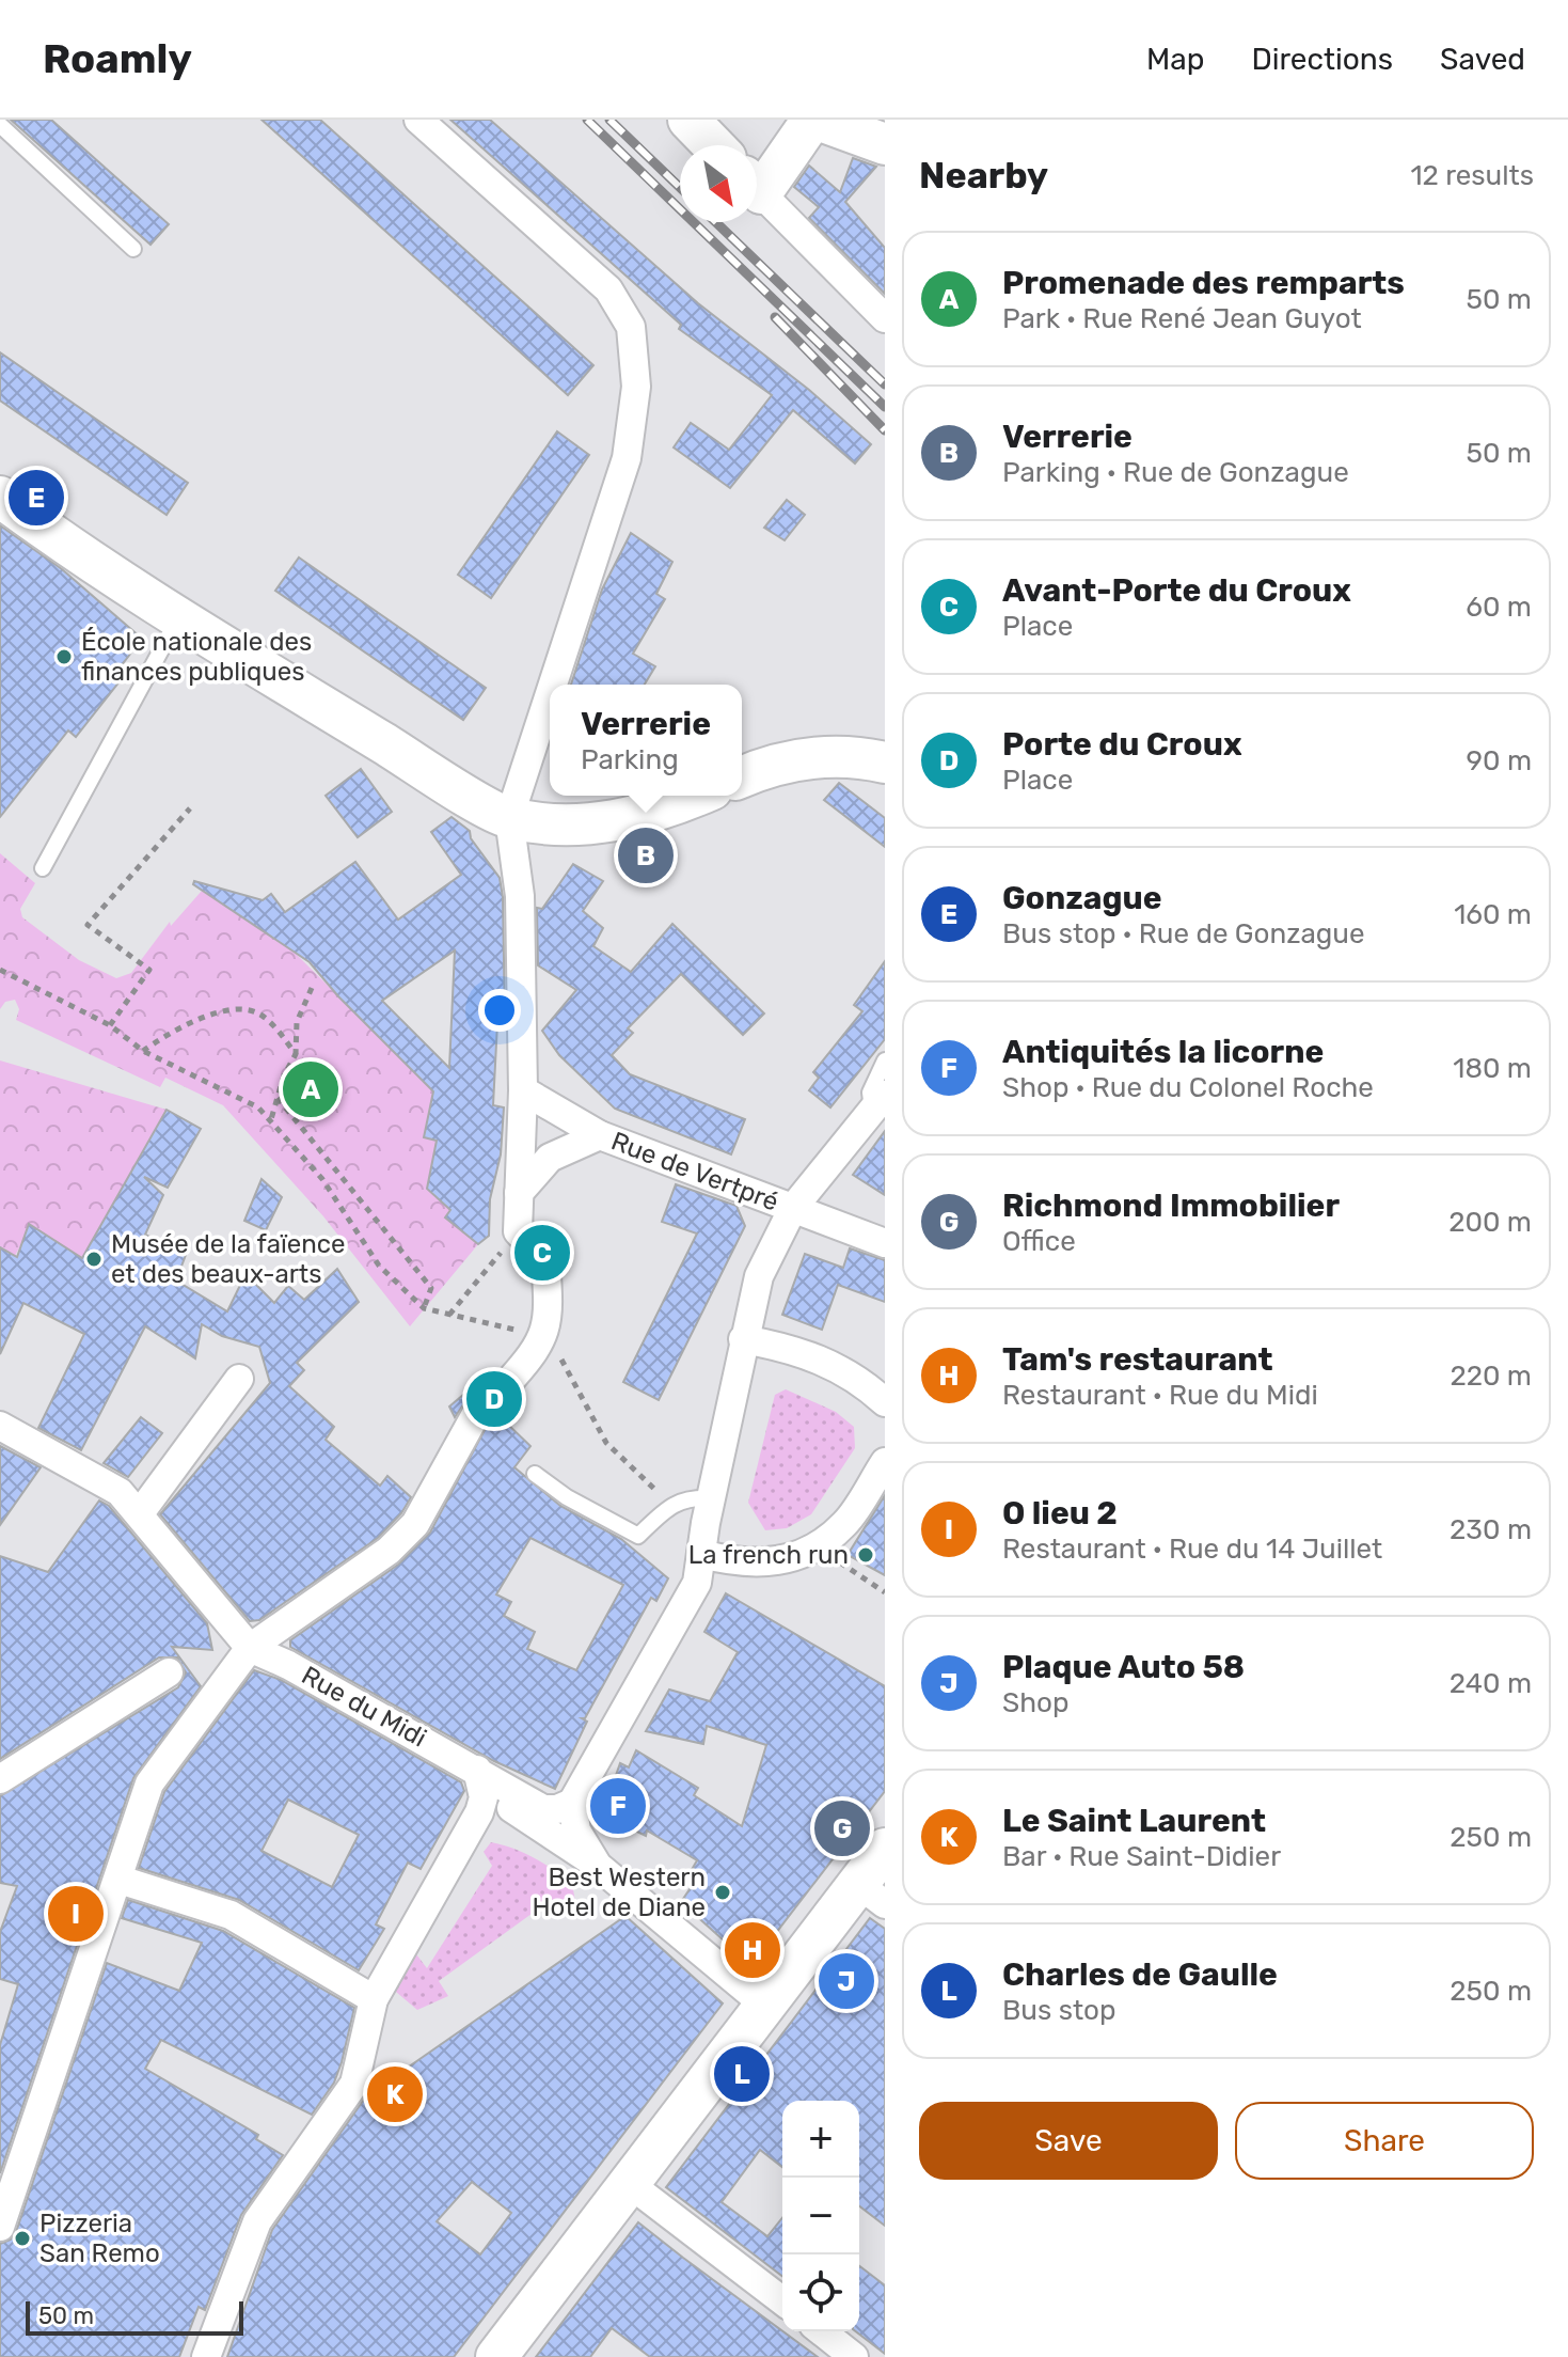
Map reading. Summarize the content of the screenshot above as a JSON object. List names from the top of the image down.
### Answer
{
  "streets": {
    "street": ["Rue de Vertpré", "Rue du Midi"]
  },
  "places": [
    "École nationale des finances publiques",
    "Musée de la faïence et des beaux-arts",
    "La french run",
    "Best Western Hotel de Diane",
    "Pizzeria San Remo"
  ],
  "scale_bar": "50 m",
  "north": "bottom right",
  "page": {
    "header": "Roamly",
    "nav": ["Map", "Directions", "Saved"],
    "heading": ["Nearby", "12 results"],
    "list": [
      {
        "mark": "A",
        "name": "Promenade des remparts",
        "note": "Park · Rue René Jean Guyot",
        "value": "50 m"
      },
      {
        "mark": "B",
        "name": "Verrerie",
        "note": "Parking · Rue de Gonzague",
        "value": "50 m"
      },
      {
        "mark": "C",
        "name": "Avant-Porte du Croux",
        "note": "Place",
        "value": "60 m"
      },
      {
        "mark": "D",
        "name": "Porte du Croux",
        "note": "Place",
        "value": "90 m"
      },
      {
        "mark": "E",
        "name": "Gonzague",
        "note": "Bus stop · Rue de Gonzague",
        "value": "160 m"
      },
      {
        "mark": "F",
        "name": "Antiquités la licorne",
        "note": "Shop · Rue du Colonel Roche",
        "value": "180 m"
      },
      {
        "mark": "G",
        "name": "Richmond Immobilier",
        "note": "Office",
        "value": "200 m"
      },
      {
        "mark": "H",
        "name": "Tam's restaurant",
        "note": "Restaurant · Rue du Midi",
        "value": "220 m"
      },
      {
        "mark": "I",
        "name": "O lieu 2",
        "note": "Restaurant · Rue du 14 Juillet",
        "value": "230 m"
      },
      {
        "mark": "J",
        "name": "Plaque Auto 58",
        "note": "Shop",
        "value": "240 m"
      },
      {
        "mark": "K",
        "name": "Le Saint Laurent",
        "note": "Bar · Rue Saint-Didier",
        "value": "250 m"
      },
      {
        "mark": "L",
        "name": "Charles de Gaulle",
        "note": "Bus stop",
        "value": "250 m"
      }
    ],
    "pins": [
      "E",
      "B",
      "A",
      "C",
      "D",
      "F",
      "G",
      "I",
      "H",
      "J",
      "L",
      "K"
    ],
    "popup": ["Verrerie", "Parking"],
    "buttons": ["Save", "Share"],
    "map_buttons": ["+", "−"],
    "scale": "50 m"
  }
}
